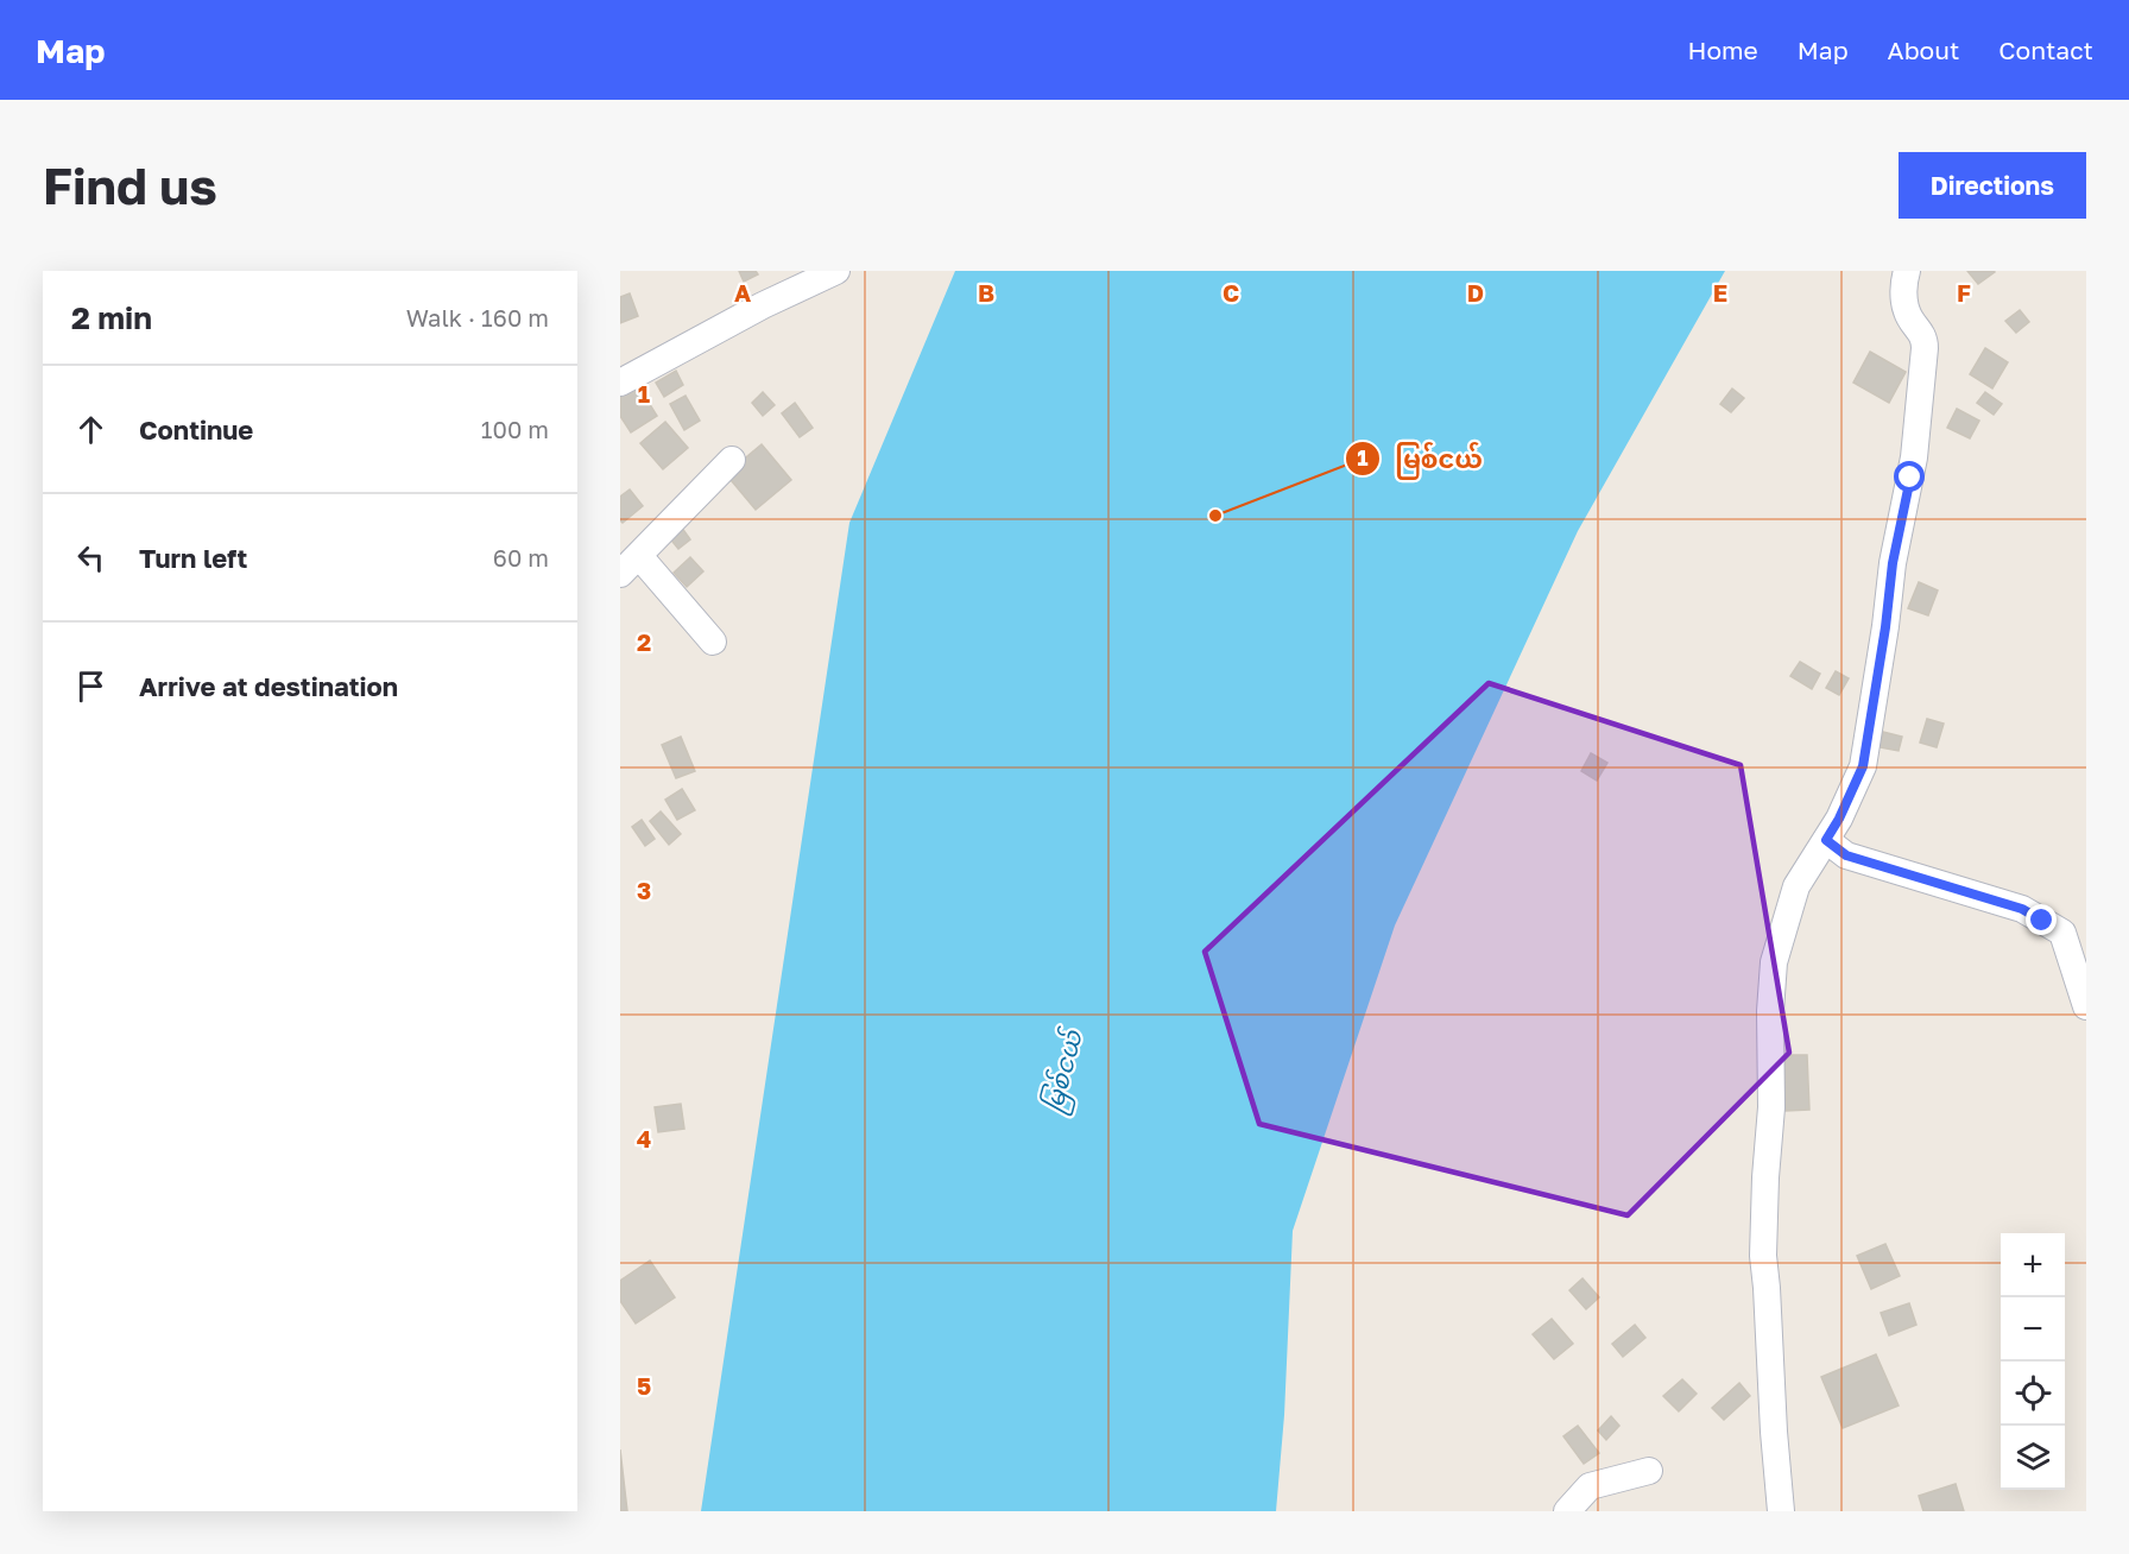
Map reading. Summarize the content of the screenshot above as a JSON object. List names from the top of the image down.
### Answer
{
  "water": ["မြစ်ငယ်"],
  "places": ["မြစ်ငယ်"],
  "page": {
    "header": "Map",
    "nav": [
      "Home",
      "Map",
      "About",
      "Contact"
    ],
    "buttons": "Directions",
    "title": "Find us",
    "heading": ["2 min", "Walk · 160 m"],
    "list": [
      ["Continue", "100 m"],
      ["Turn left", "60 m"],
      "Arrive at destination"
    ],
    "map_buttons": ["+", "−"]
  },
  "grid": {
    "columns": [
      "A",
      "B",
      "C",
      "D",
      "E",
      "F"
    ],
    "rows": [
      "1",
      "2",
      "3",
      "4",
      "5"
    ]
  }
}
